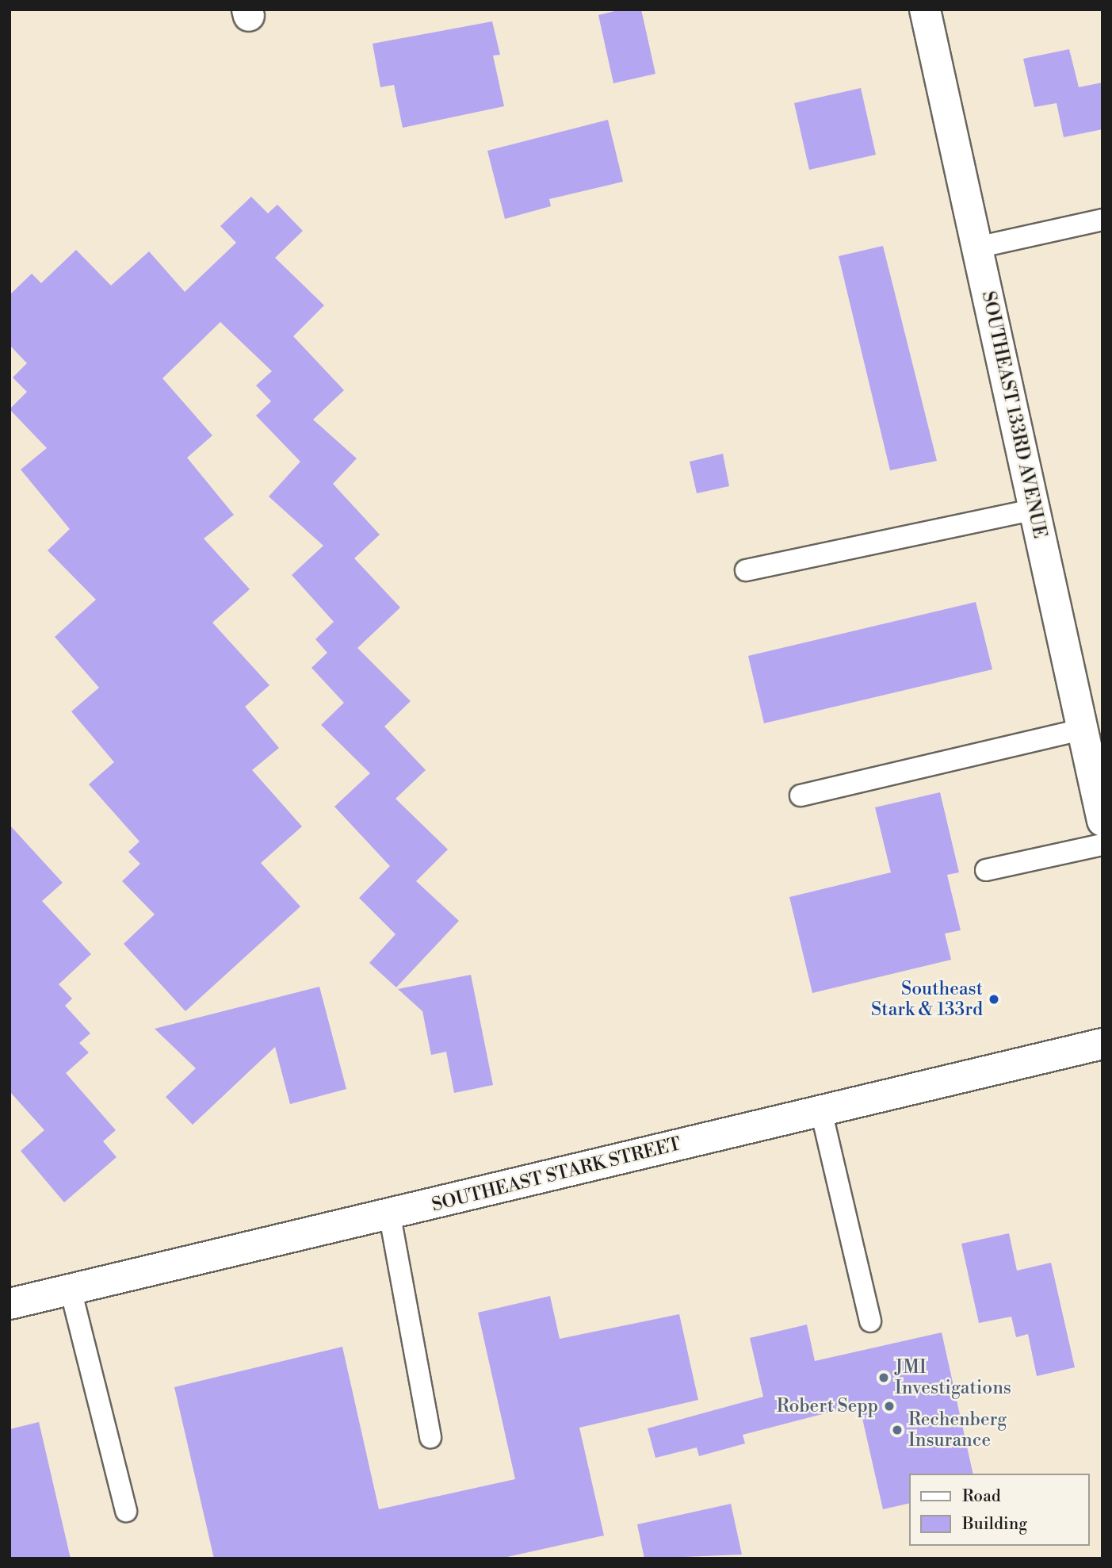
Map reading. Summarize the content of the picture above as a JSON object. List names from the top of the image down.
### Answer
{
  "streets": {
    "main road": ["SOUTHEAST 133RD AVENUE", "SOUTHEAST STARK STREET"]
  },
  "places": [
    "Southeast Stark & 133rd",
    "JMI Investigations",
    "Robert Sepp",
    "Rechenberg Insurance"
  ],
  "legend": ["Road", "Building"]
}
